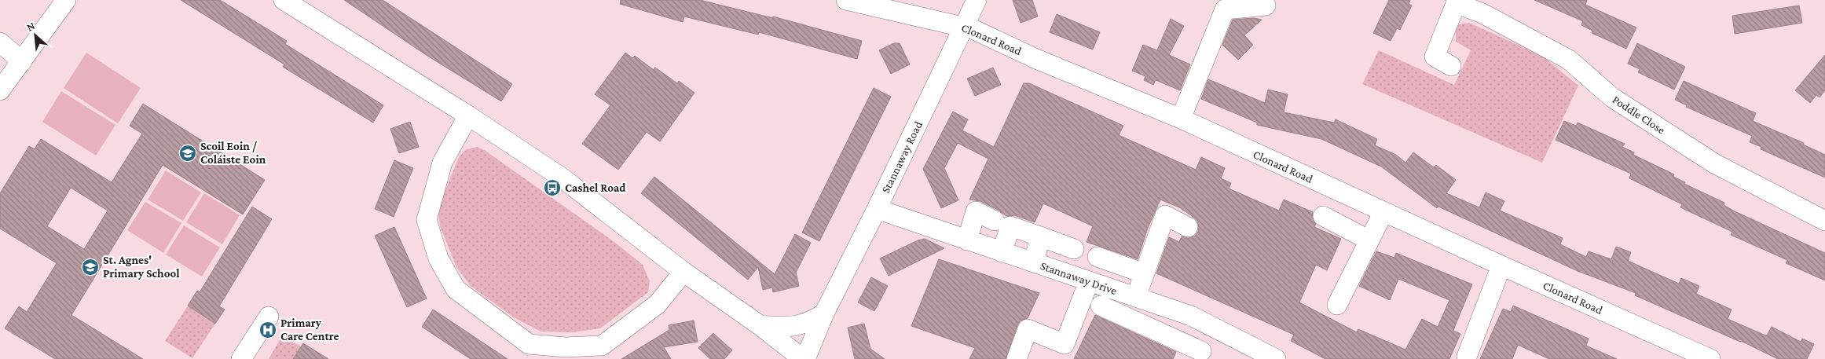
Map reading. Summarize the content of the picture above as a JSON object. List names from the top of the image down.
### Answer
{
  "streets": {
    "street": [
      "Clonard Road",
      "Poddle Close",
      "Stannaway Road",
      "Stannaway Drive"
    ]
  },
  "crossings": [
    ["Clonard Road", "Stannaway Road"],
    ["Stannaway Road", "Stannaway Drive"]
  ],
  "places": {
    "school or university": ["Scoil Eoin / Coláiste Eoin", "St. Agnes' Primary School"],
    "bus stop": ["Cashel Road"],
    "hospital": ["Primary Care Centre"]
  },
  "north": "top left"
}
